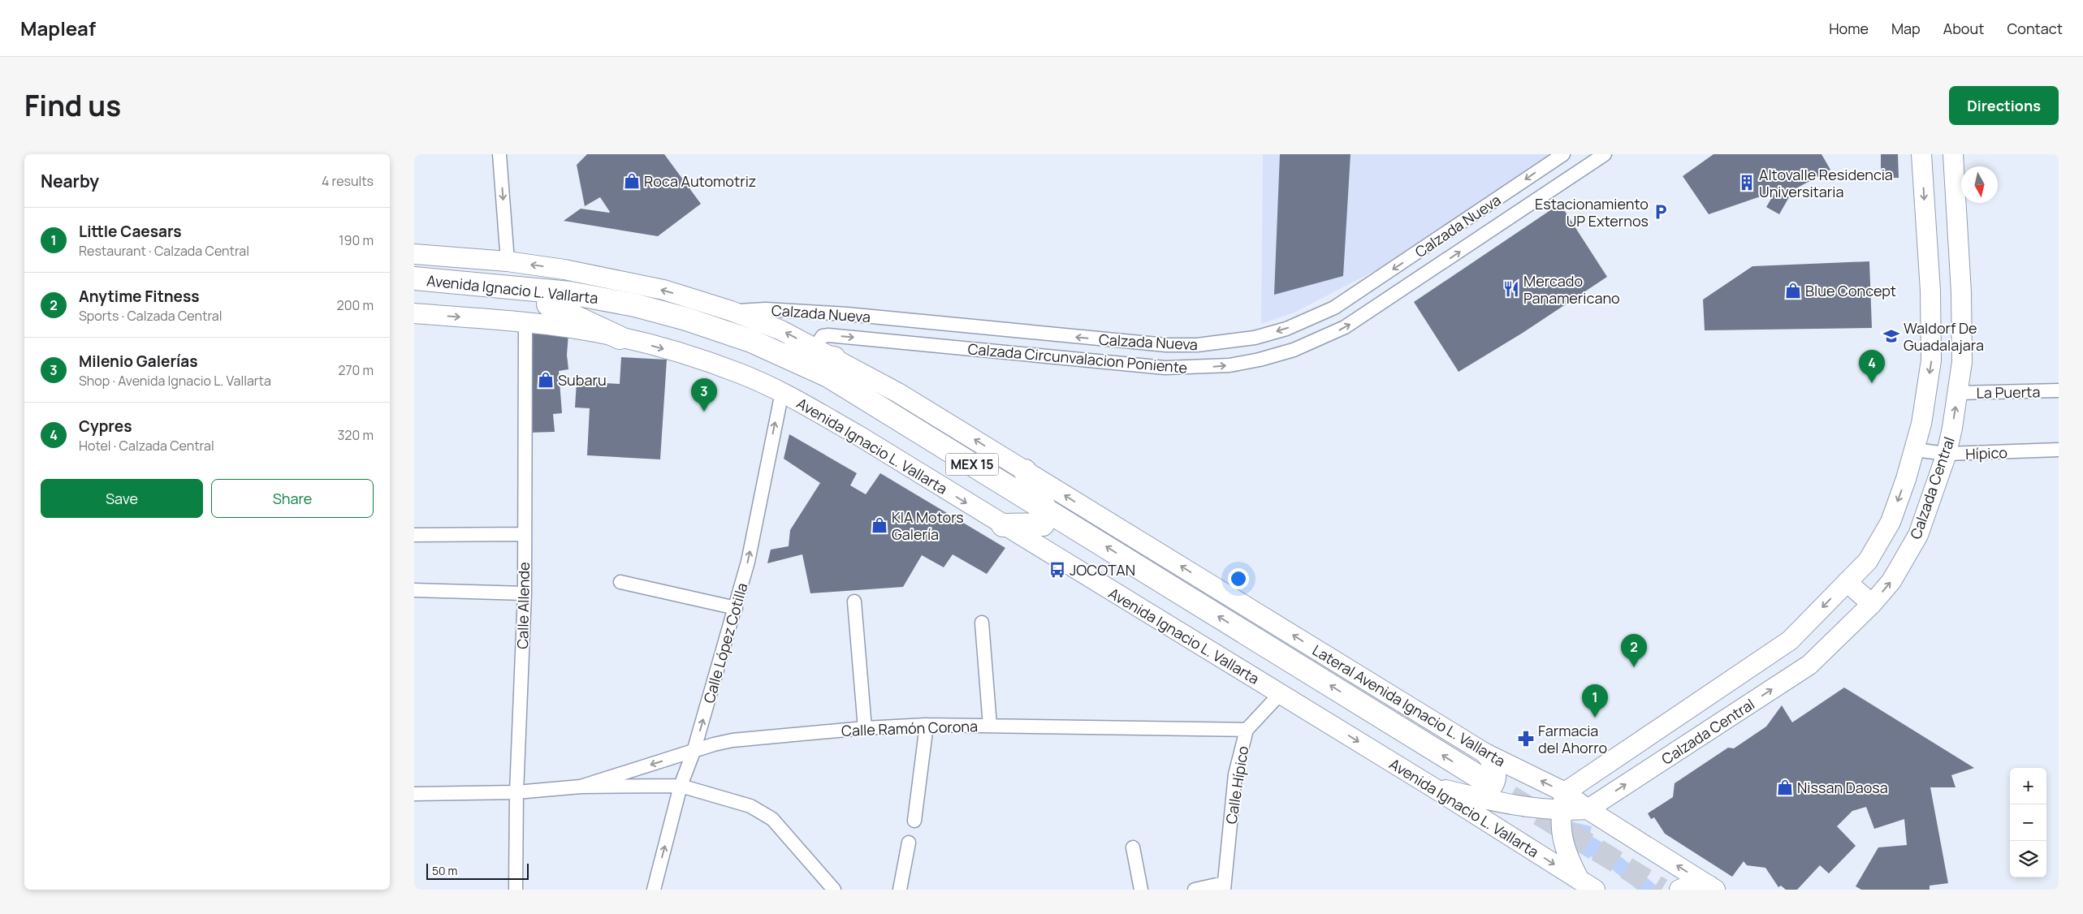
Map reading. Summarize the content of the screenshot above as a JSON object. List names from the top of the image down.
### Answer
{
  "streets": {
    "highway": ["Avenida Ignacio L. Vallarta", "MEX 15"],
    "street": [
      "Calzada Nueva",
      "Calzada Circunvalacion Poniente",
      "La Puerta",
      "Hípico",
      "Calzada Central",
      "Calle Allende",
      "Calle López Cotilla",
      "Lateral Avenida Ignacio L. Vallarta",
      "Calle Ramón Corona",
      "Calle Hípico"
    ]
  },
  "crossings": [
    ["Calzada Nueva", "Avenida Ignacio L. Vallarta"],
    ["Avenida Ignacio L. Vallarta", "Calzada Circunvalacion Poniente"],
    ["Avenida Ignacio L. Vallarta", "Calle Allende"],
    ["Avenida Ignacio L. Vallarta", "Calle López Cotilla"],
    ["Avenida Ignacio L. Vallarta", "Lateral Avenida Ignacio L. Vallarta"],
    ["Avenida Ignacio L. Vallarta", "Calle Hípico"],
    ["La Puerta", "Calzada Central"],
    ["Hípico", "Calzada Central"],
    ["Calzada Central", "Lateral Avenida Ignacio L. Vallarta"],
    ["Calle López Cotilla", "Calle Ramón Corona"],
    ["Calle Ramón Corona", "Calle Hípico"]
  ],
  "one_way": [
    "Calzada Nueva",
    "Calzada Circunvalacion Poniente",
    "Calle López Cotilla",
    "Lateral Avenida Ignacio L. Vallarta"
  ],
  "places": {
    "shop": [
      "Roca Automotriz",
      "Blue Concept",
      "Subaru",
      "KIA Motors Galería",
      "Nissan Daosa"
    ],
    "building": ["Altovalle Residencia Universitaria"],
    "parking": ["Estacionamiento UP Externos"],
    "restaurant": ["Mercado Panamericano"],
    "school or university": ["Waldorf De Guadalajara"],
    "bus stop": ["JOCOTAN"],
    "pharmacy": ["Farmacia del Ahorro"]
  },
  "scale_bar": "50 m",
  "north": "bottom",
  "page": {
    "header": "Mapleaf",
    "nav": [
      "Home",
      "Map",
      "About",
      "Contact"
    ],
    "title": "Find us",
    "buttons": [
      "Directions",
      ["Save", "Share"]
    ],
    "heading": ["Nearby", "4 results"],
    "list": [
      {
        "mark": "1",
        "name": "Little Caesars",
        "note": "Restaurant · Calzada Central",
        "value": "190 m"
      },
      {
        "mark": "2",
        "name": "Anytime Fitness",
        "note": "Sports · Calzada Central",
        "value": "200 m"
      },
      {
        "mark": "3",
        "name": "Milenio Galerías",
        "note": "Shop · Avenida Ignacio L. Vallarta",
        "value": "270 m"
      },
      {
        "mark": "4",
        "name": "Cypres",
        "note": "Hotel · Calzada Central",
        "value": "320 m"
      }
    ],
    "pins": [
      "4",
      "3",
      "2",
      "1"
    ],
    "map_buttons": ["+", "−"],
    "scale": "50 m"
  }
}
